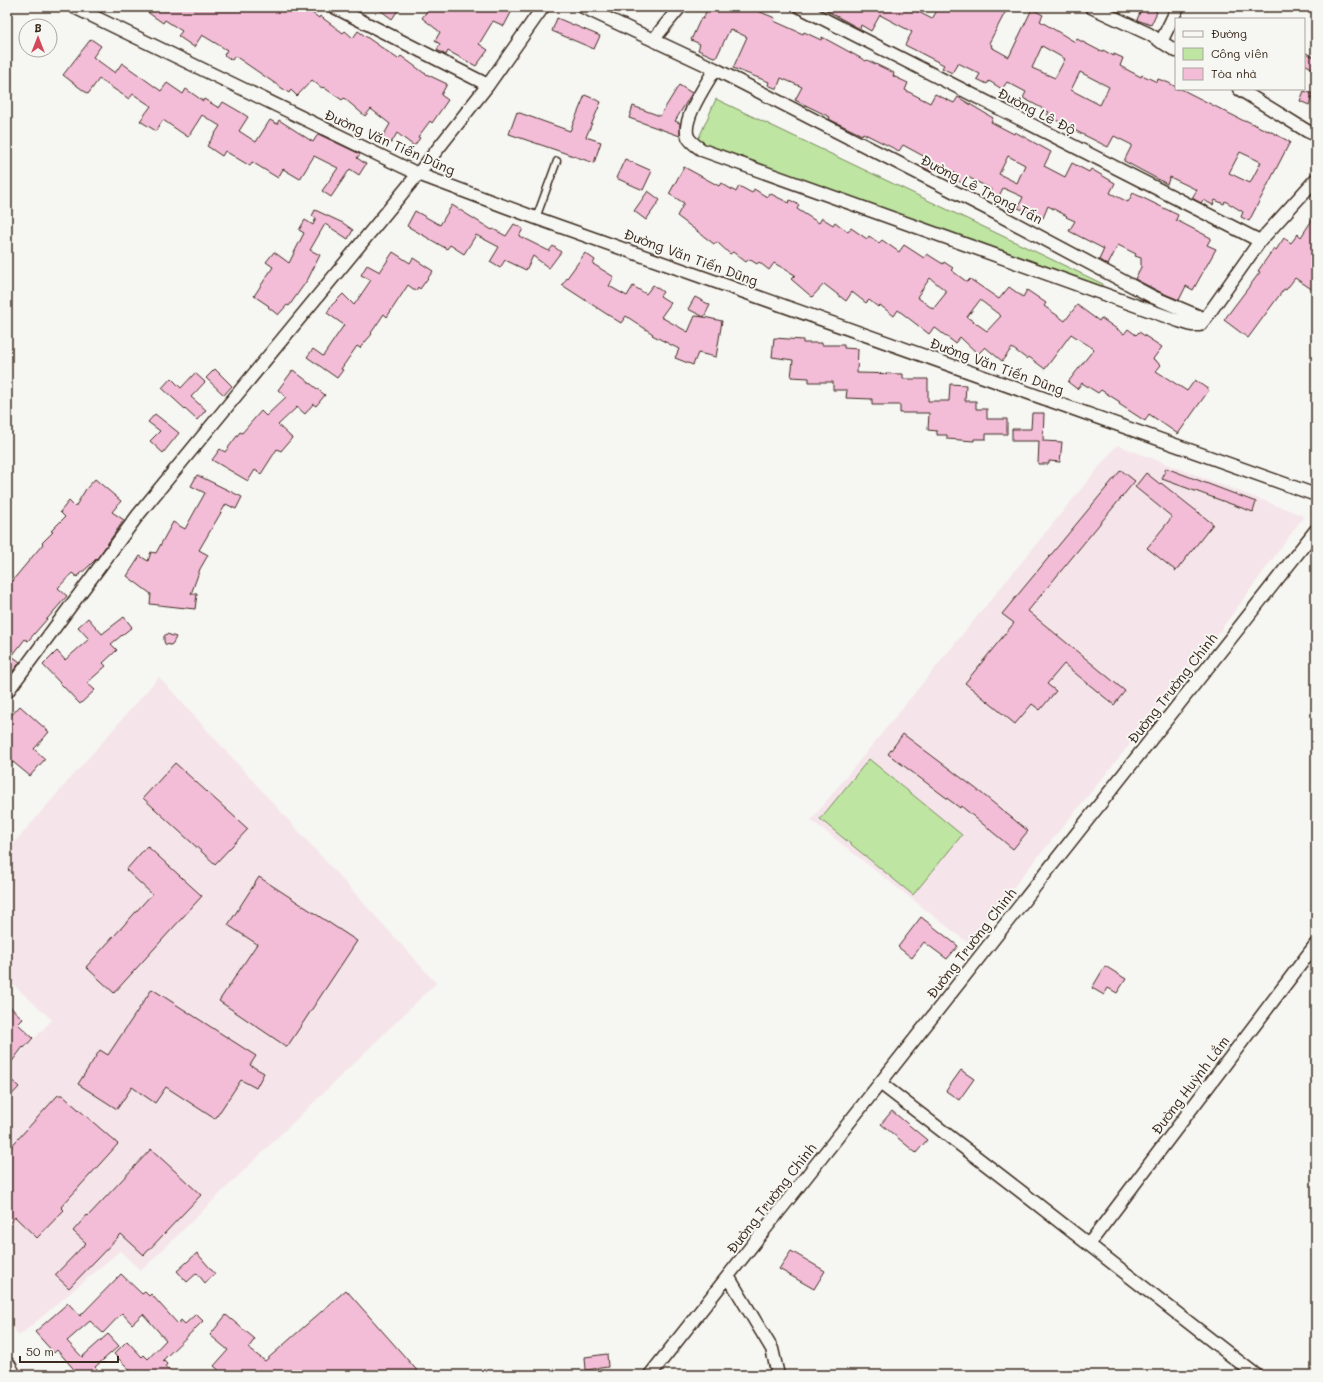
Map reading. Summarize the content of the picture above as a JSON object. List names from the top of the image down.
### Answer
{
  "streets": {
    "street": [
      "Đường Lê Độ",
      "Đường Văn Tiến Dũng",
      "Đường Lê Trọng Tấn",
      "Đường Trường Chinh",
      "Đường Huỳnh Lắm"
    ]
  },
  "legend": ["Đường", "Công viên", "Tòa nhà"],
  "scale_bar": "50 m",
  "north": "top"
}
